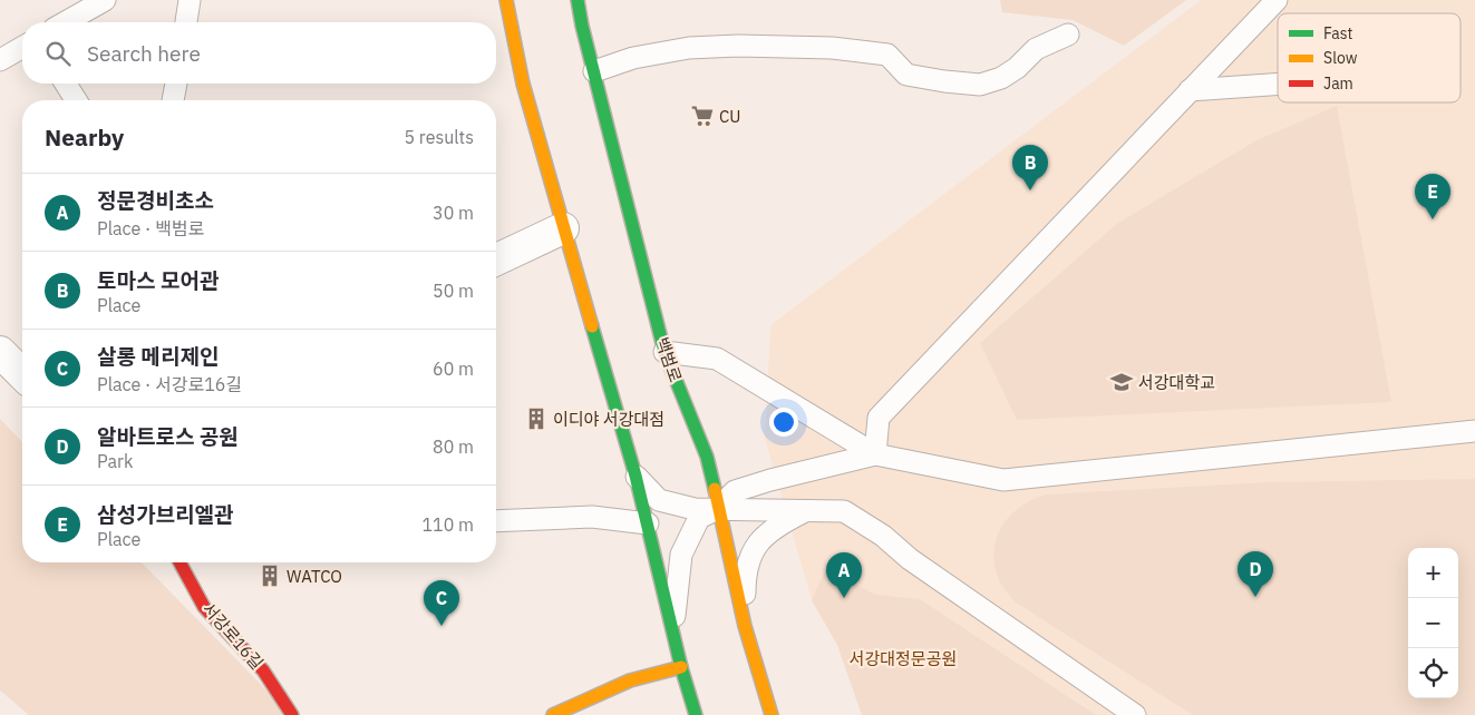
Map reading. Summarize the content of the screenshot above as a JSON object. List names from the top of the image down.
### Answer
{
  "streets": {
    "main road": ["백범로", "서강로16길"]
  },
  "parks": ["서강대정문공원"],
  "places": {
    "supermarket": ["CU"],
    "school or university": ["서강대학교"],
    "building": ["이디야 서강대점", "WATCO"]
  },
  "legend": ["Fast", "Slow", "Jam"],
  "page": {
    "search": "Search here",
    "heading": ["Nearby", "5 results"],
    "pins": [
      "B",
      "E",
      "D",
      "A",
      "C"
    ],
    "list": [
      {
        "mark": "A",
        "name": "정문경비초소",
        "note": "Place · 백범로",
        "value": "30 m"
      },
      {
        "mark": "B",
        "name": "토마스 모어관",
        "note": "Place",
        "value": "50 m"
      },
      {
        "mark": "C",
        "name": "살롱 메리제인",
        "note": "Place · 서강로16길",
        "value": "60 m"
      },
      {
        "mark": "D",
        "name": "알바트로스 공원",
        "note": "Park",
        "value": "80 m"
      },
      {
        "mark": "E",
        "name": "삼성가브리엘관",
        "note": "Place",
        "value": "110 m"
      }
    ],
    "map_buttons": ["+", "−"]
  }
}
